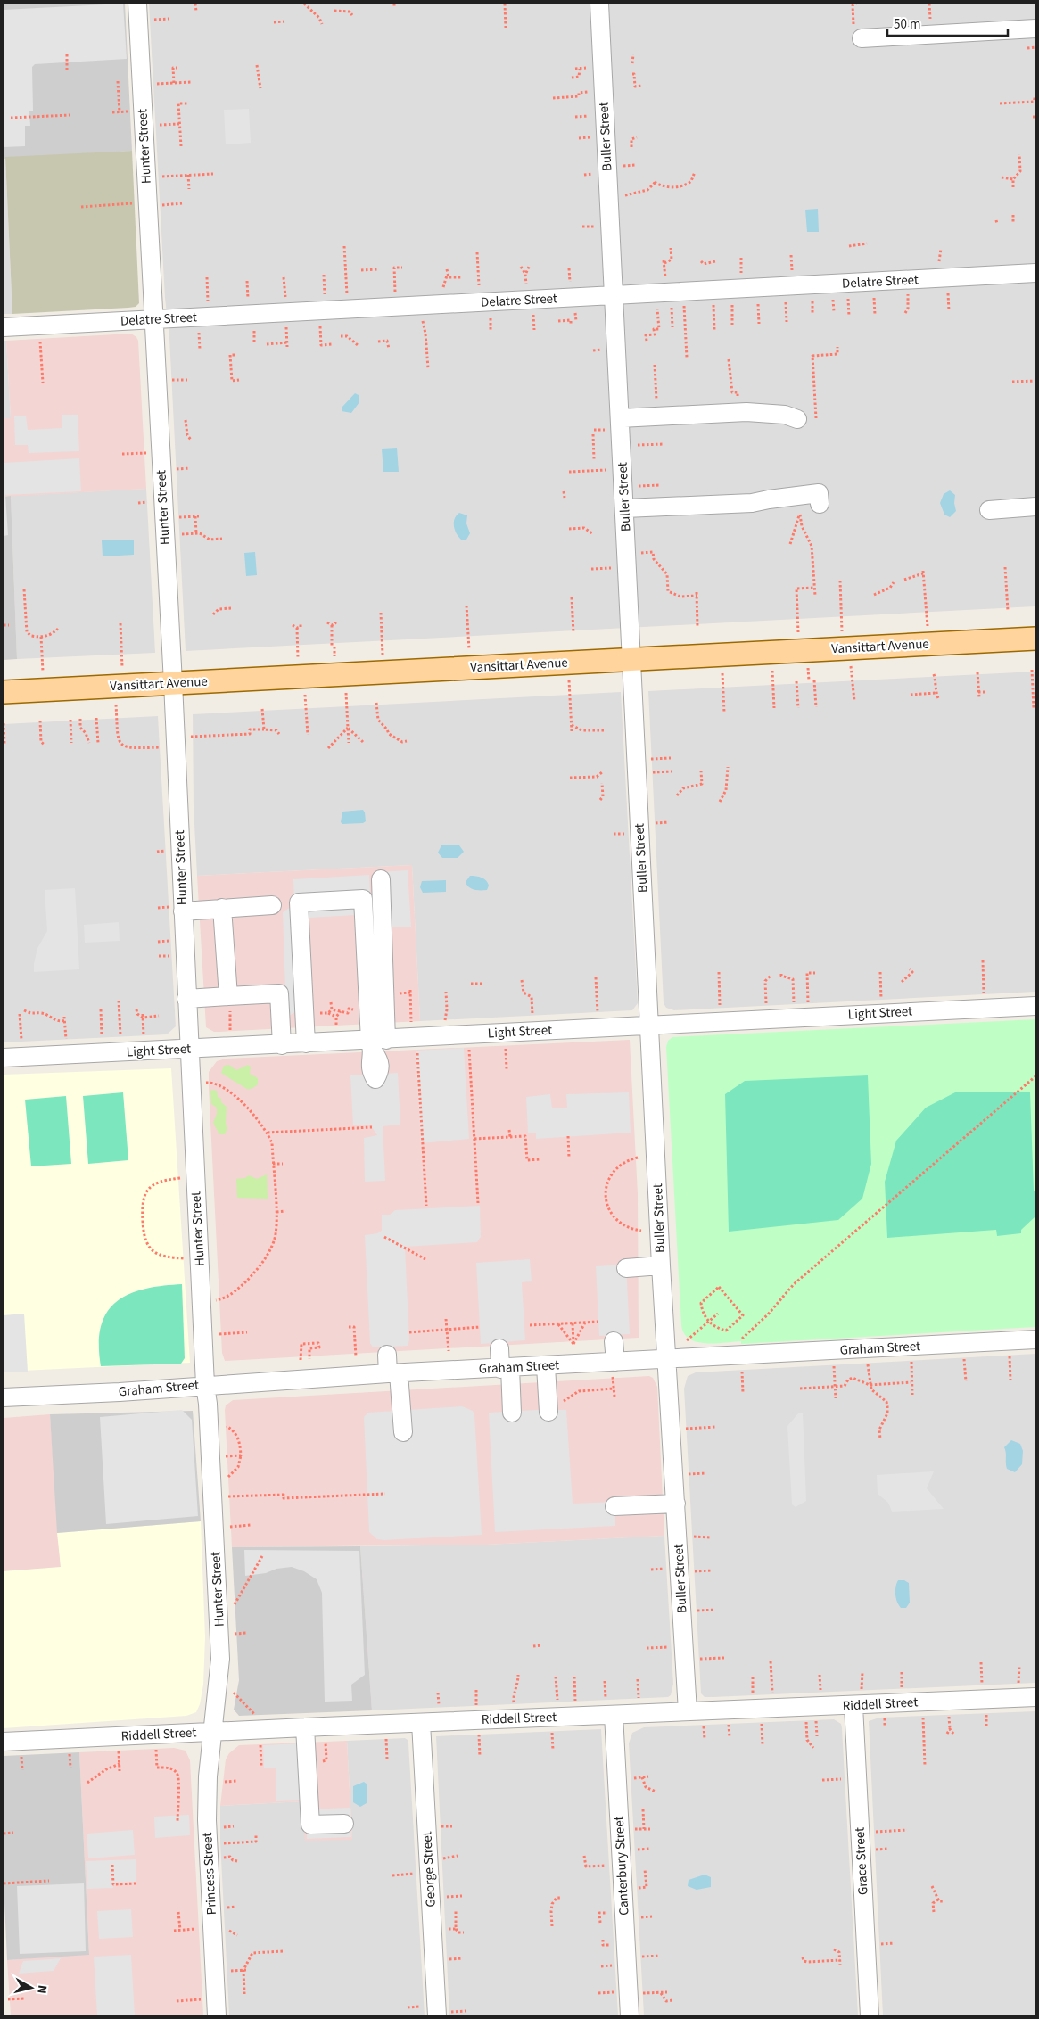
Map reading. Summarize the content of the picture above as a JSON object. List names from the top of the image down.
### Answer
{
  "streets": {
    "main road": ["Vansittart Avenue"],
    "street": [
      "Buller Street",
      "Hunter Street",
      "Delatre Street",
      "Light Street",
      "Graham Street",
      "Riddell Street",
      "Grace Street",
      "Canterbury Street",
      "George Street",
      "Princess Street"
    ]
  },
  "crossings": [
    ["Buller Street", "Delatre Street"],
    ["Buller Street", "Vansittart Avenue"],
    ["Buller Street", "Light Street"],
    ["Buller Street", "Graham Street"],
    ["Buller Street", "Riddell Street"],
    ["Hunter Street", "Delatre Street"],
    ["Hunter Street", "Vansittart Avenue"],
    ["Hunter Street", "Light Street"],
    ["Hunter Street", "Graham Street"],
    ["Hunter Street", "Riddell Street"],
    ["Hunter Street", "Princess Street"],
    ["Riddell Street", "Grace Street"],
    ["Riddell Street", "Canterbury Street"],
    ["Riddell Street", "George Street"],
    ["Riddell Street", "Princess Street"]
  ],
  "scale_bar": "50 m",
  "north": "right"
}
